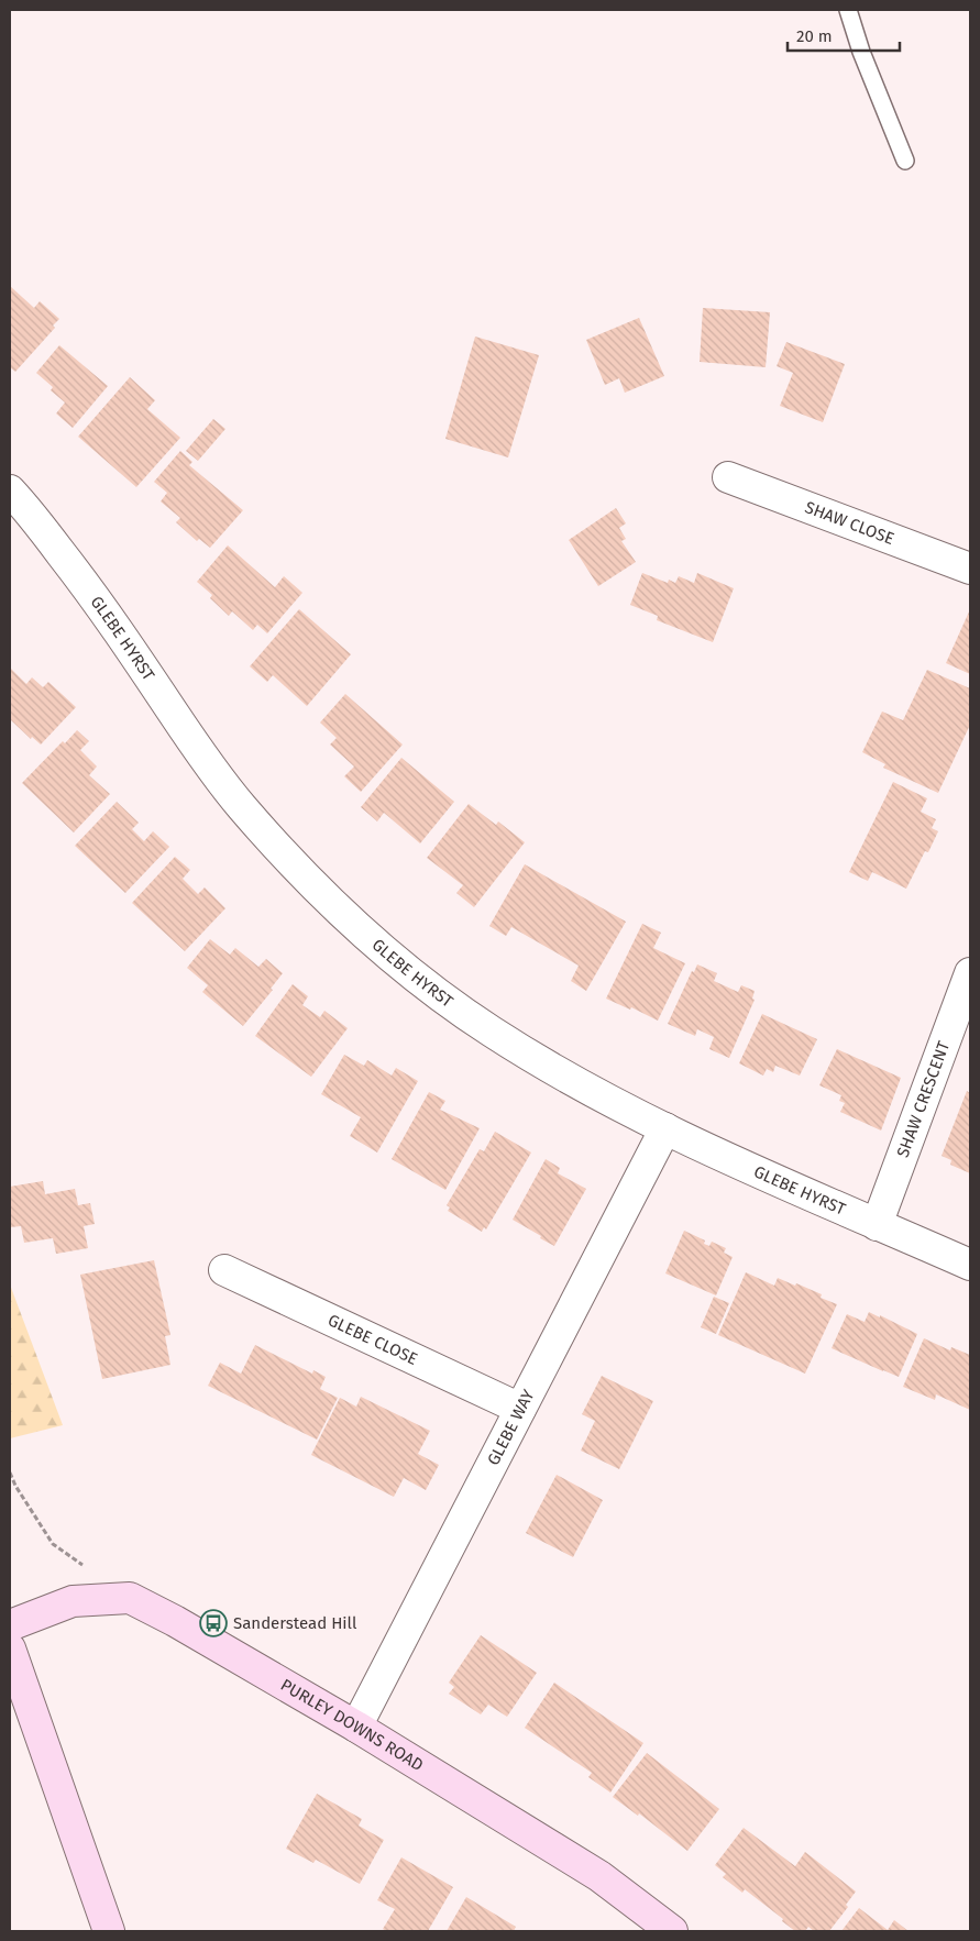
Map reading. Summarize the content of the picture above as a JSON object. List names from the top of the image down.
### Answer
{
  "streets": {
    "street": [
      "SHAW CLOSE",
      "GLEBE HYRST",
      "SHAW CRESCENT",
      "GLEBE CLOSE",
      "GLEBE WAY",
      "PURLEY DOWNS ROAD"
    ]
  },
  "crossings": [
    ["GLEBE HYRST", "SHAW CRESCENT"],
    ["GLEBE HYRST", "GLEBE WAY"],
    ["GLEBE CLOSE", "GLEBE WAY"],
    ["GLEBE WAY", "PURLEY DOWNS ROAD"]
  ],
  "places": {
    "bus stop": ["Sanderstead Hill"]
  },
  "scale_bar": "20 m"
}
